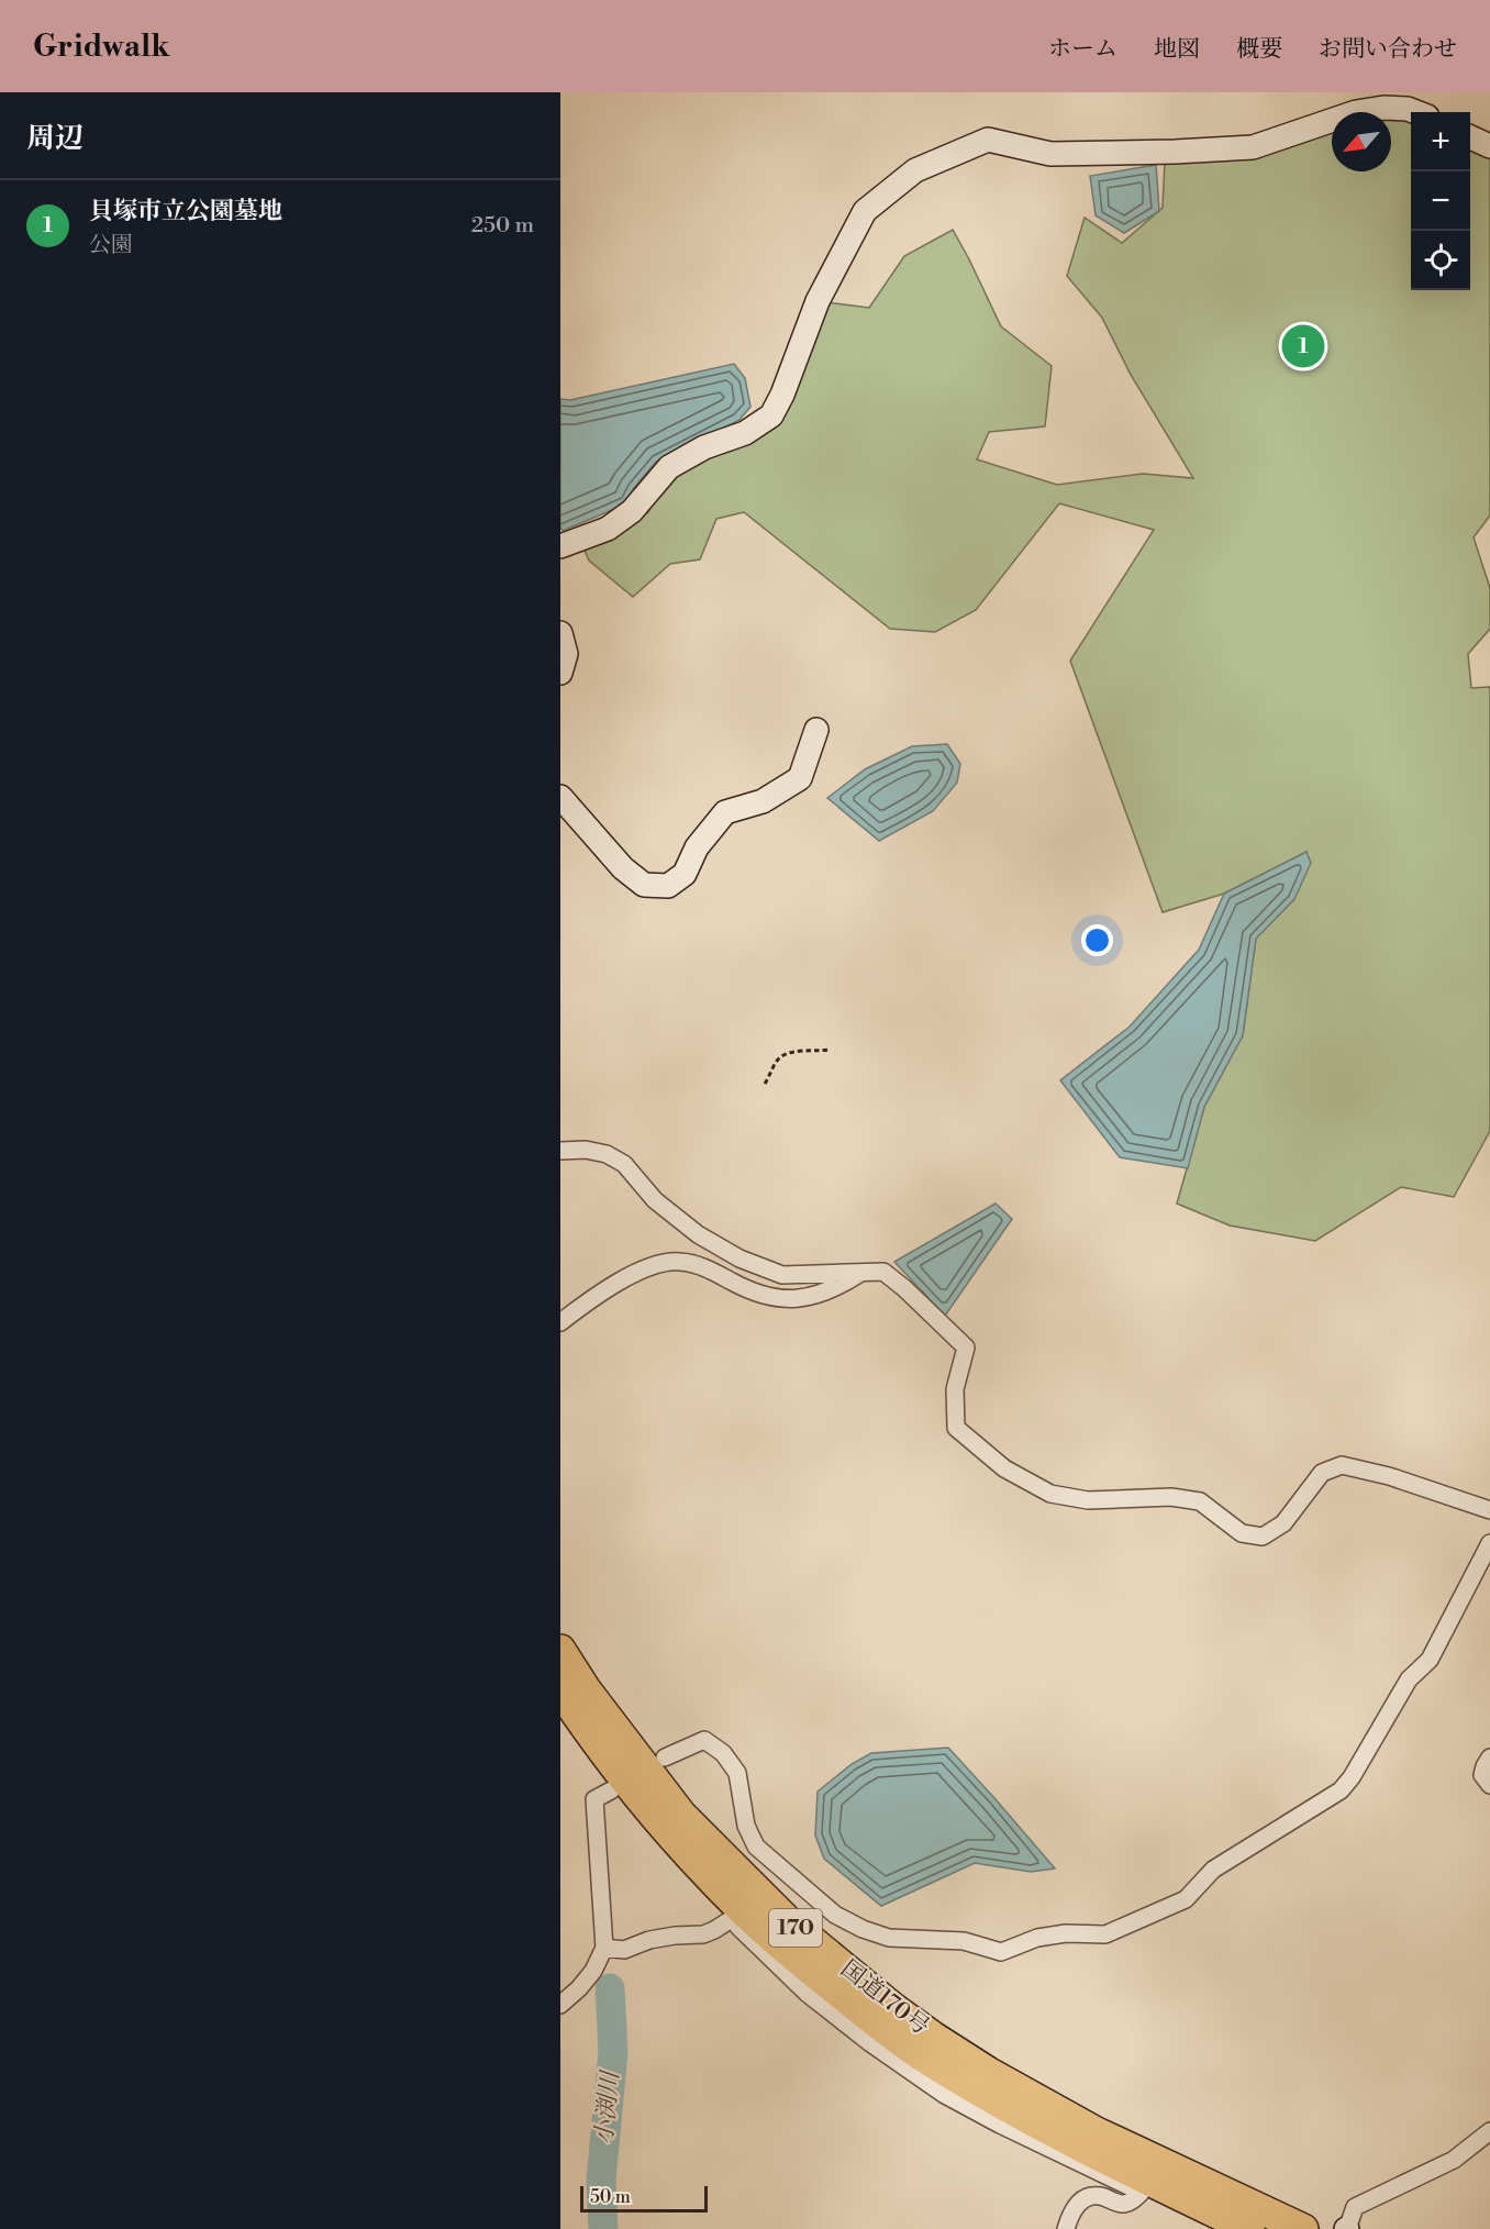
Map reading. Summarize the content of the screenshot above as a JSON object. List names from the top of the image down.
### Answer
{
  "streets": {
    "highway": ["170", "国道170号"]
  },
  "water": ["小渕川"],
  "scale_bar": "50 m",
  "north": "bottom left",
  "page": {
    "header": "Gridwalk",
    "nav": [
      "ホーム",
      "地図",
      "概要",
      "お問い合わせ"
    ],
    "heading": "周辺",
    "map_buttons": ["+", "−"],
    "list": [
      {
        "mark": "1",
        "name": "貝塚市立公園墓地",
        "note": "公園",
        "value": "250 m"
      }
    ],
    "pins": "1",
    "scale": "50 m"
  }
}
